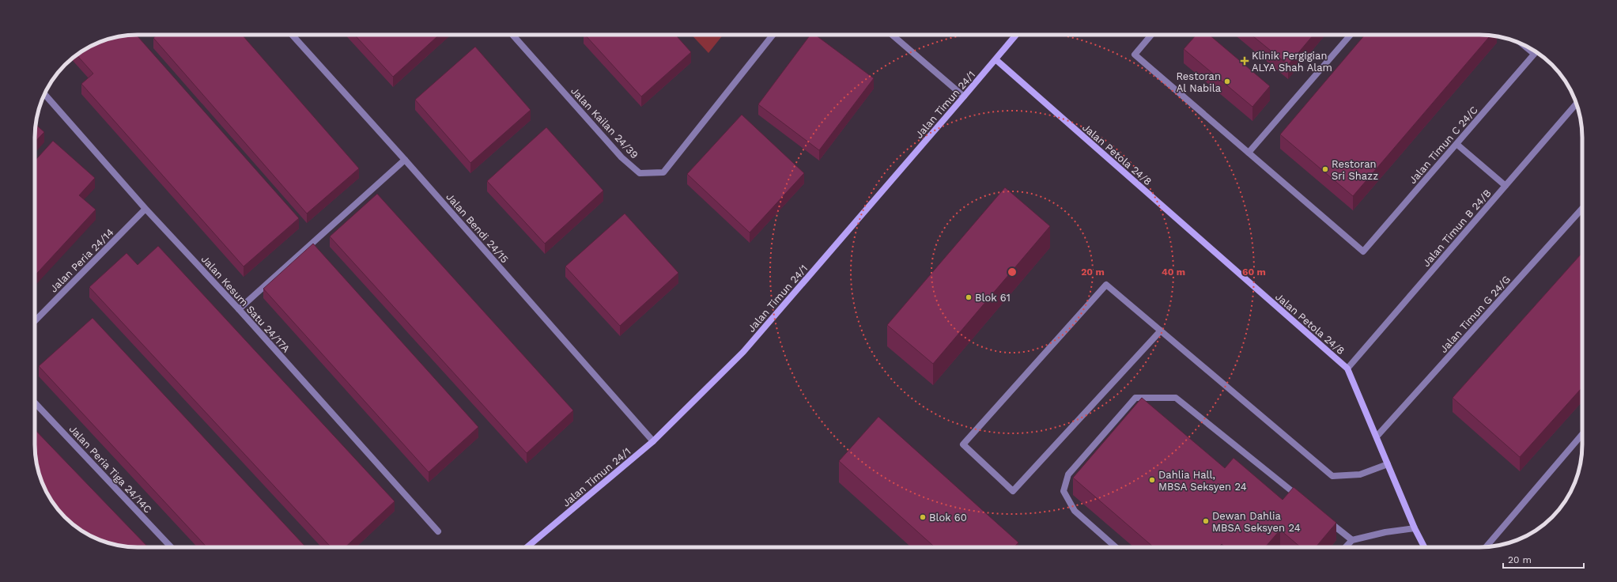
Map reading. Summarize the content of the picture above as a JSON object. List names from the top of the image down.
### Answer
{
  "streets": {
    "street": [
      "Jalan Timun 24/1",
      "Jalan Kailan 24/39",
      "Jalan Timun C 24/C",
      "Jalan Petola 24/8",
      "Jalan Bendi 24/15",
      "Jalan Timun B 24/B",
      "Jalan Peria 24/14",
      "Jalan Kesum Satu 24/17A",
      "Jalan Timun G 24/G",
      "Jalan Peria Tiga 24/14C"
    ]
  },
  "crossings": [
    ["Jalan Timun 24/1", "Jalan Petola 24/8"],
    ["Jalan Timun 24/1", "Jalan Bendi 24/15"],
    ["Jalan Petola 24/8", "Jalan Timun B 24/B"],
    ["Jalan Petola 24/8", "Jalan Timun G 24/G"],
    ["Jalan Peria 24/14", "Jalan Kesum Satu 24/17A"]
  ],
  "places": {
    "health": ["Klinik Pergigian ALYA Shah Alam"],
    "other": [
      "Restoran Al Nabila",
      "Restoran Sri Shazz",
      "Blok 61",
      "Dahlia Hall, MBSA Seksyen 24",
      "Blok 60",
      "Dewan Dahlia MBSA Seksyen 24"
    ]
  },
  "scale_bar": "20 m",
  "rings": ["20 m", "40 m", "60 m"]
}
